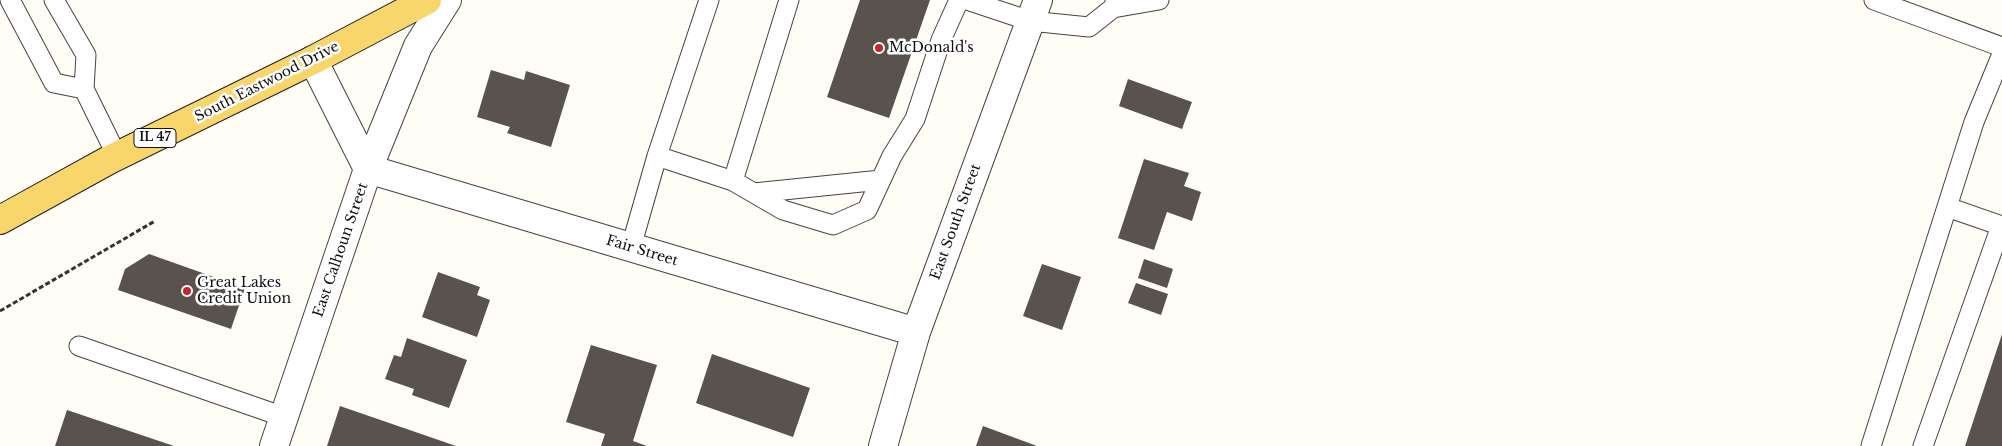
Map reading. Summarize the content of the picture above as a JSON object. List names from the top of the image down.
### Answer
{
  "streets": {
    "main road": ["South Eastwood Drive", "IL 47"],
    "street": ["East South Street", "East Calhoun Street", "Fair Street"]
  },
  "crossings": [
    ["South Eastwood Drive", "East Calhoun Street"],
    ["East South Street", "Fair Street"],
    ["East Calhoun Street", "Fair Street"]
  ],
  "places": ["McDonald's", "Great Lakes Credit Union"]
}
